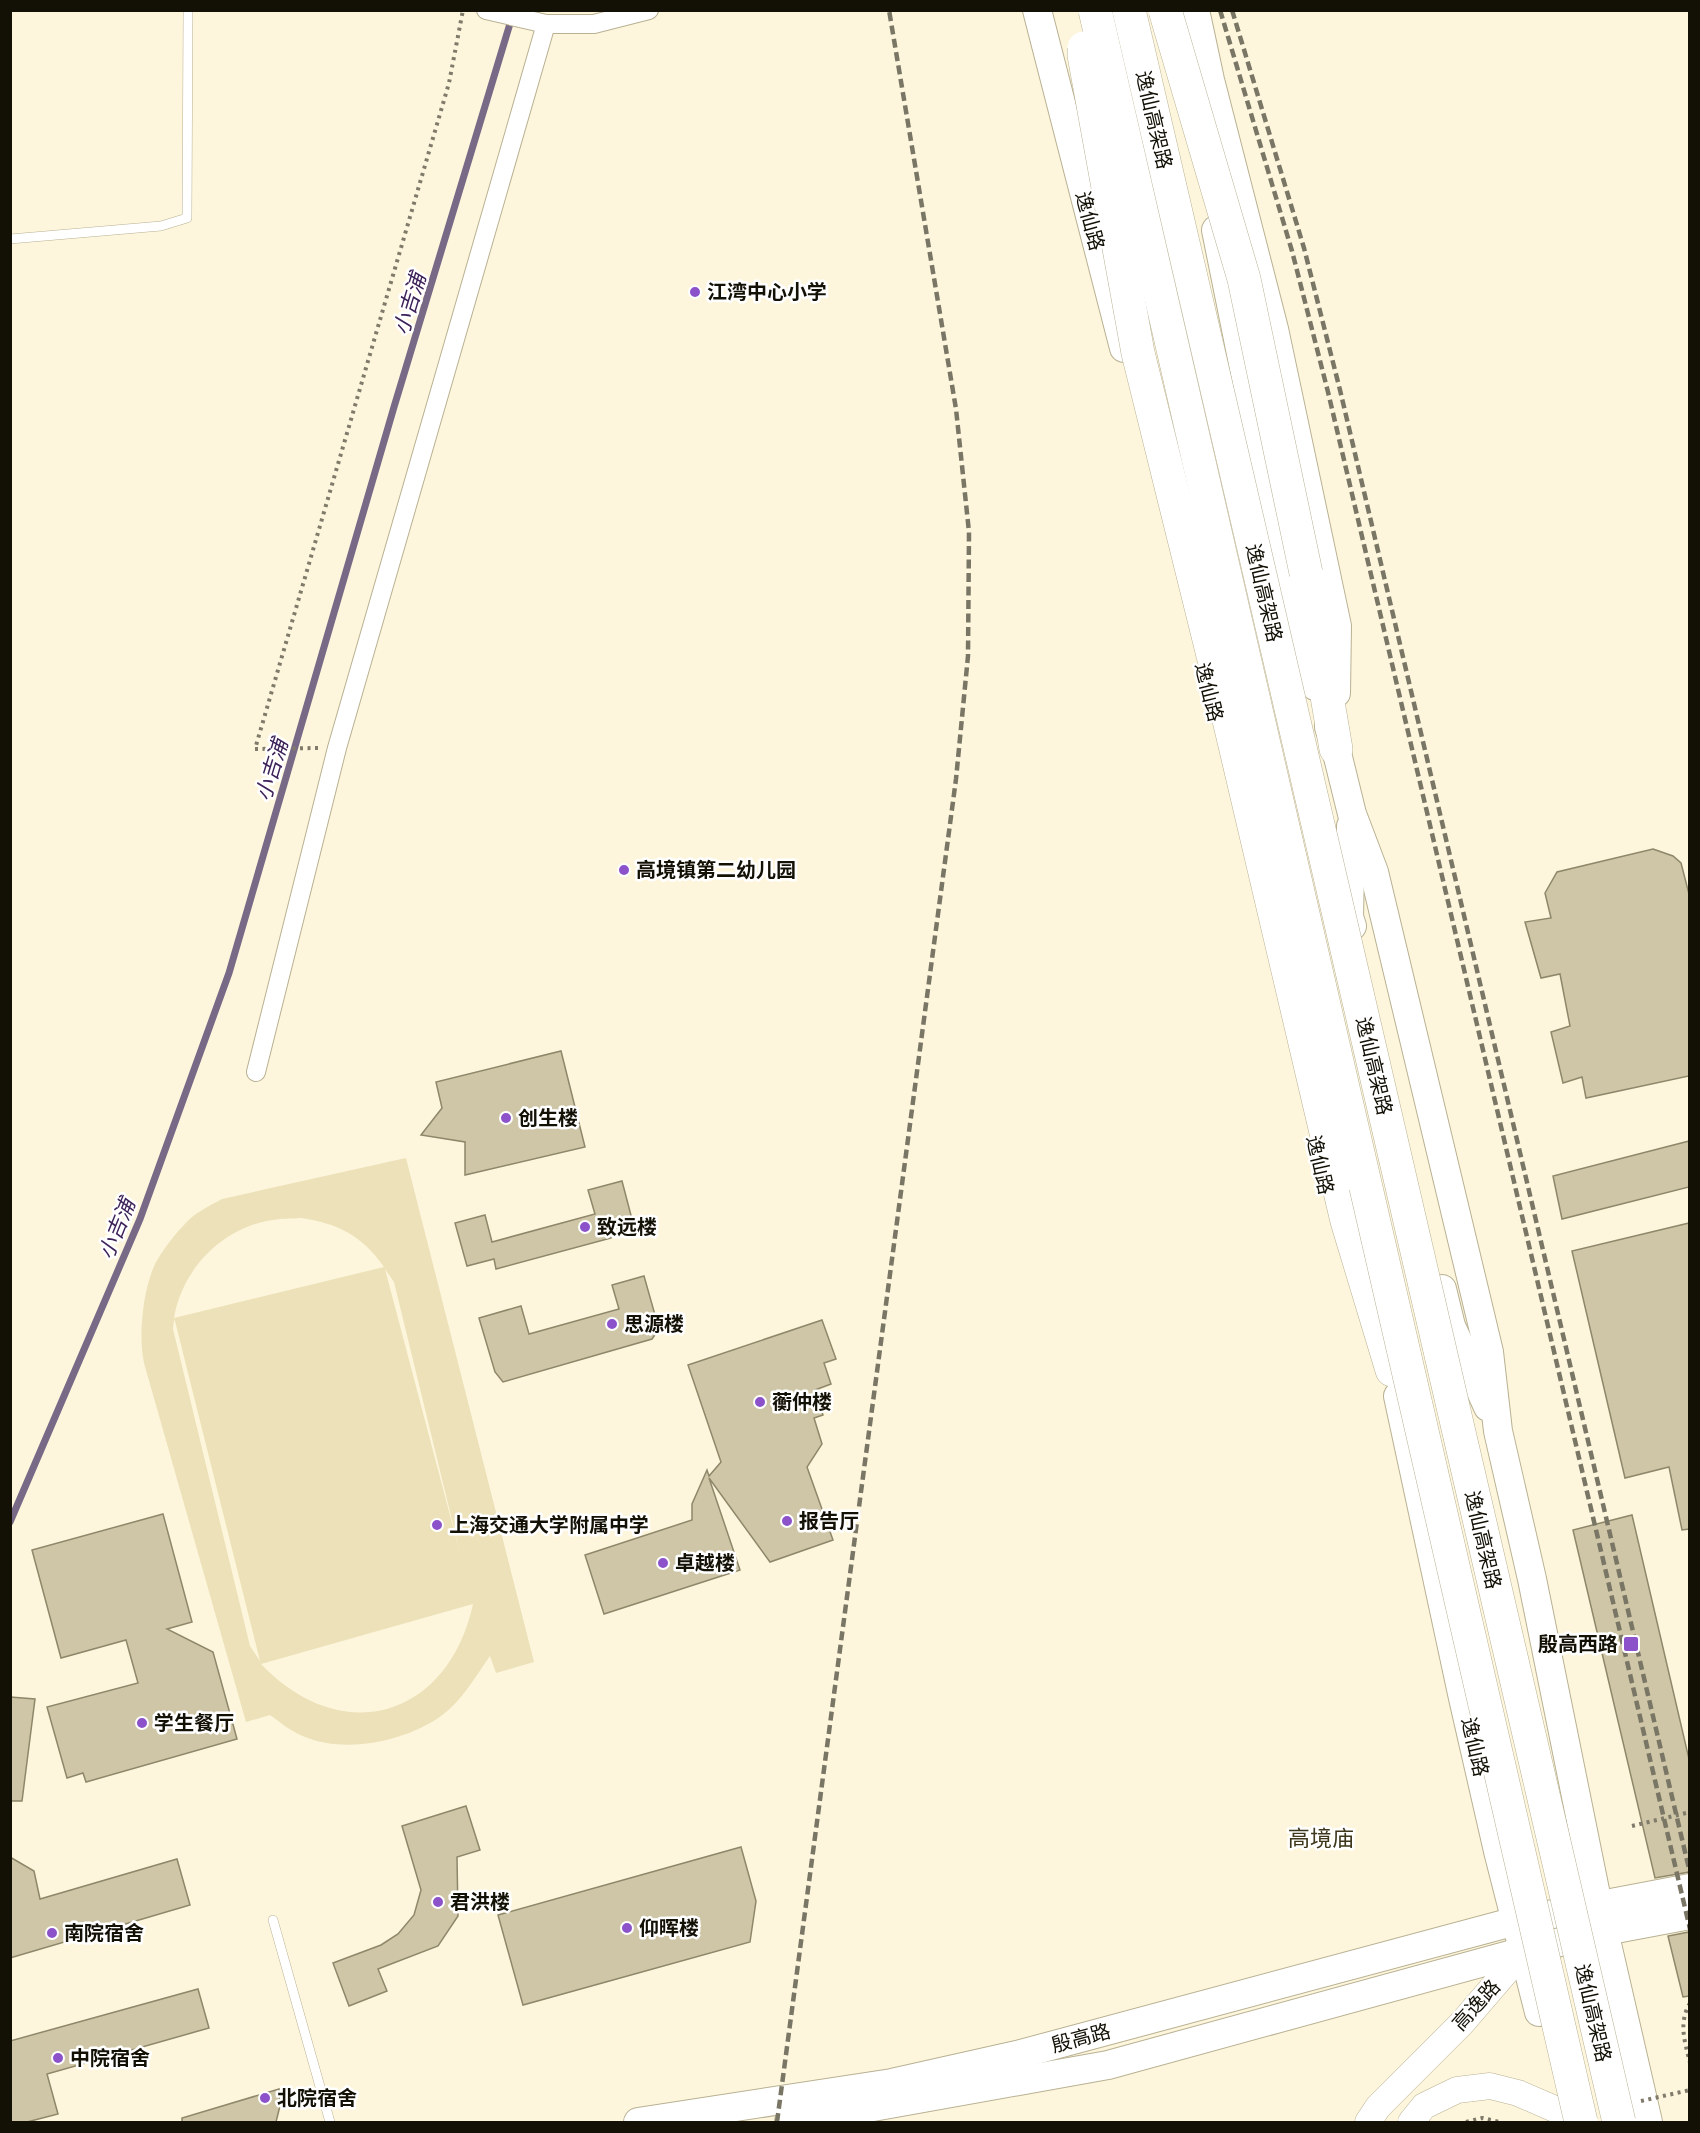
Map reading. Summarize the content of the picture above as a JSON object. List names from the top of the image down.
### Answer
{
  "streets": {
    "highway": ["逸仙高架路"],
    "main road": ["逸仙路", "殷高路"],
    "street": ["高逸路"]
  },
  "crossings": [
    ["逸仙高架路", "逸仙路"],
    ["逸仙路", "高逸路"],
    ["逸仙路", "殷高路"],
    ["高逸路", "殷高路"]
  ],
  "districts": ["高境庙"],
  "water": ["小吉浦"],
  "places": {
    "other": [
      "江湾中心小学",
      "高境镇第二幼儿园",
      "创生楼",
      "致远楼",
      "思源楼",
      "蘅仲楼",
      "报告厅",
      "上海交通大学附属中学",
      "卓越楼",
      "学生餐厅",
      "君洪楼",
      "仰晖楼",
      "南院宿舍",
      "中院宿舍",
      "北院宿舍"
    ],
    "transit": ["殷高西路"]
  }
}
